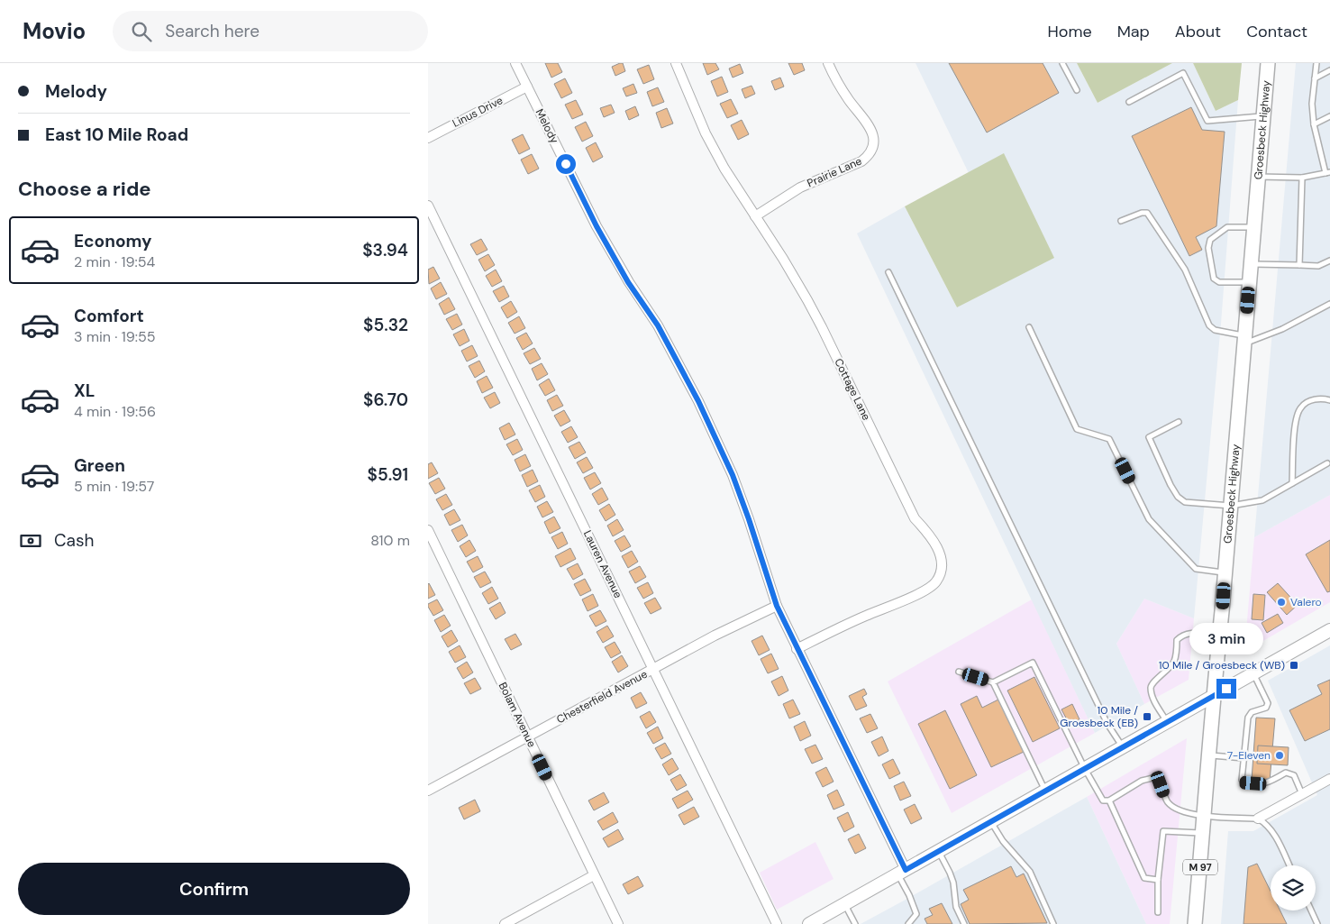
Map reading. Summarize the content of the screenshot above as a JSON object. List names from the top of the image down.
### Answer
{
  "streets": {
    "main road": ["Groesbeck Highway", "M 97"],
    "street": [
      "Linus Drive",
      "Melody",
      "Prairie Lane",
      "Cottage Lane",
      "Lauren Avenue",
      "Chesterfield Avenue",
      "Bolam Avenue"
    ]
  },
  "crossings": [
    ["Linus Drive", "Melody"],
    ["Melody", "Cottage Lane"],
    ["Melody", "Chesterfield Avenue"],
    ["Prairie Lane", "Cottage Lane"],
    ["Lauren Avenue", "Chesterfield Avenue"],
    ["Chesterfield Avenue", "Bolam Avenue"]
  ],
  "places": {
    "other": ["Valero", "7-Eleven"],
    "transit": ["10 Mile / Groesbeck (WB)", "10 Mile / Groesbeck (EB)"]
  },
  "page": {
    "header": "Movio",
    "search": "Search here",
    "nav": [
      "Home",
      "Map",
      "About",
      "Contact"
    ],
    "banner": ["Melody", "East 10 Mile Road"],
    "heading": "Choose a ride",
    "list": [
      {
        "name": "Economy",
        "note": "2 min · 19:54",
        "value": "$3.94"
      },
      {
        "name": "Comfort",
        "note": "3 min · 19:55",
        "value": "$5.32"
      },
      {
        "name": "XL",
        "note": "4 min · 19:56",
        "value": "$6.70"
      },
      {
        "name": "Green",
        "note": "5 min · 19:57",
        "value": "$5.91"
      }
    ],
    "pay": ["Cash", "810 m"],
    "bubble": "3 min",
    "buttons": "Confirm"
  }
}
